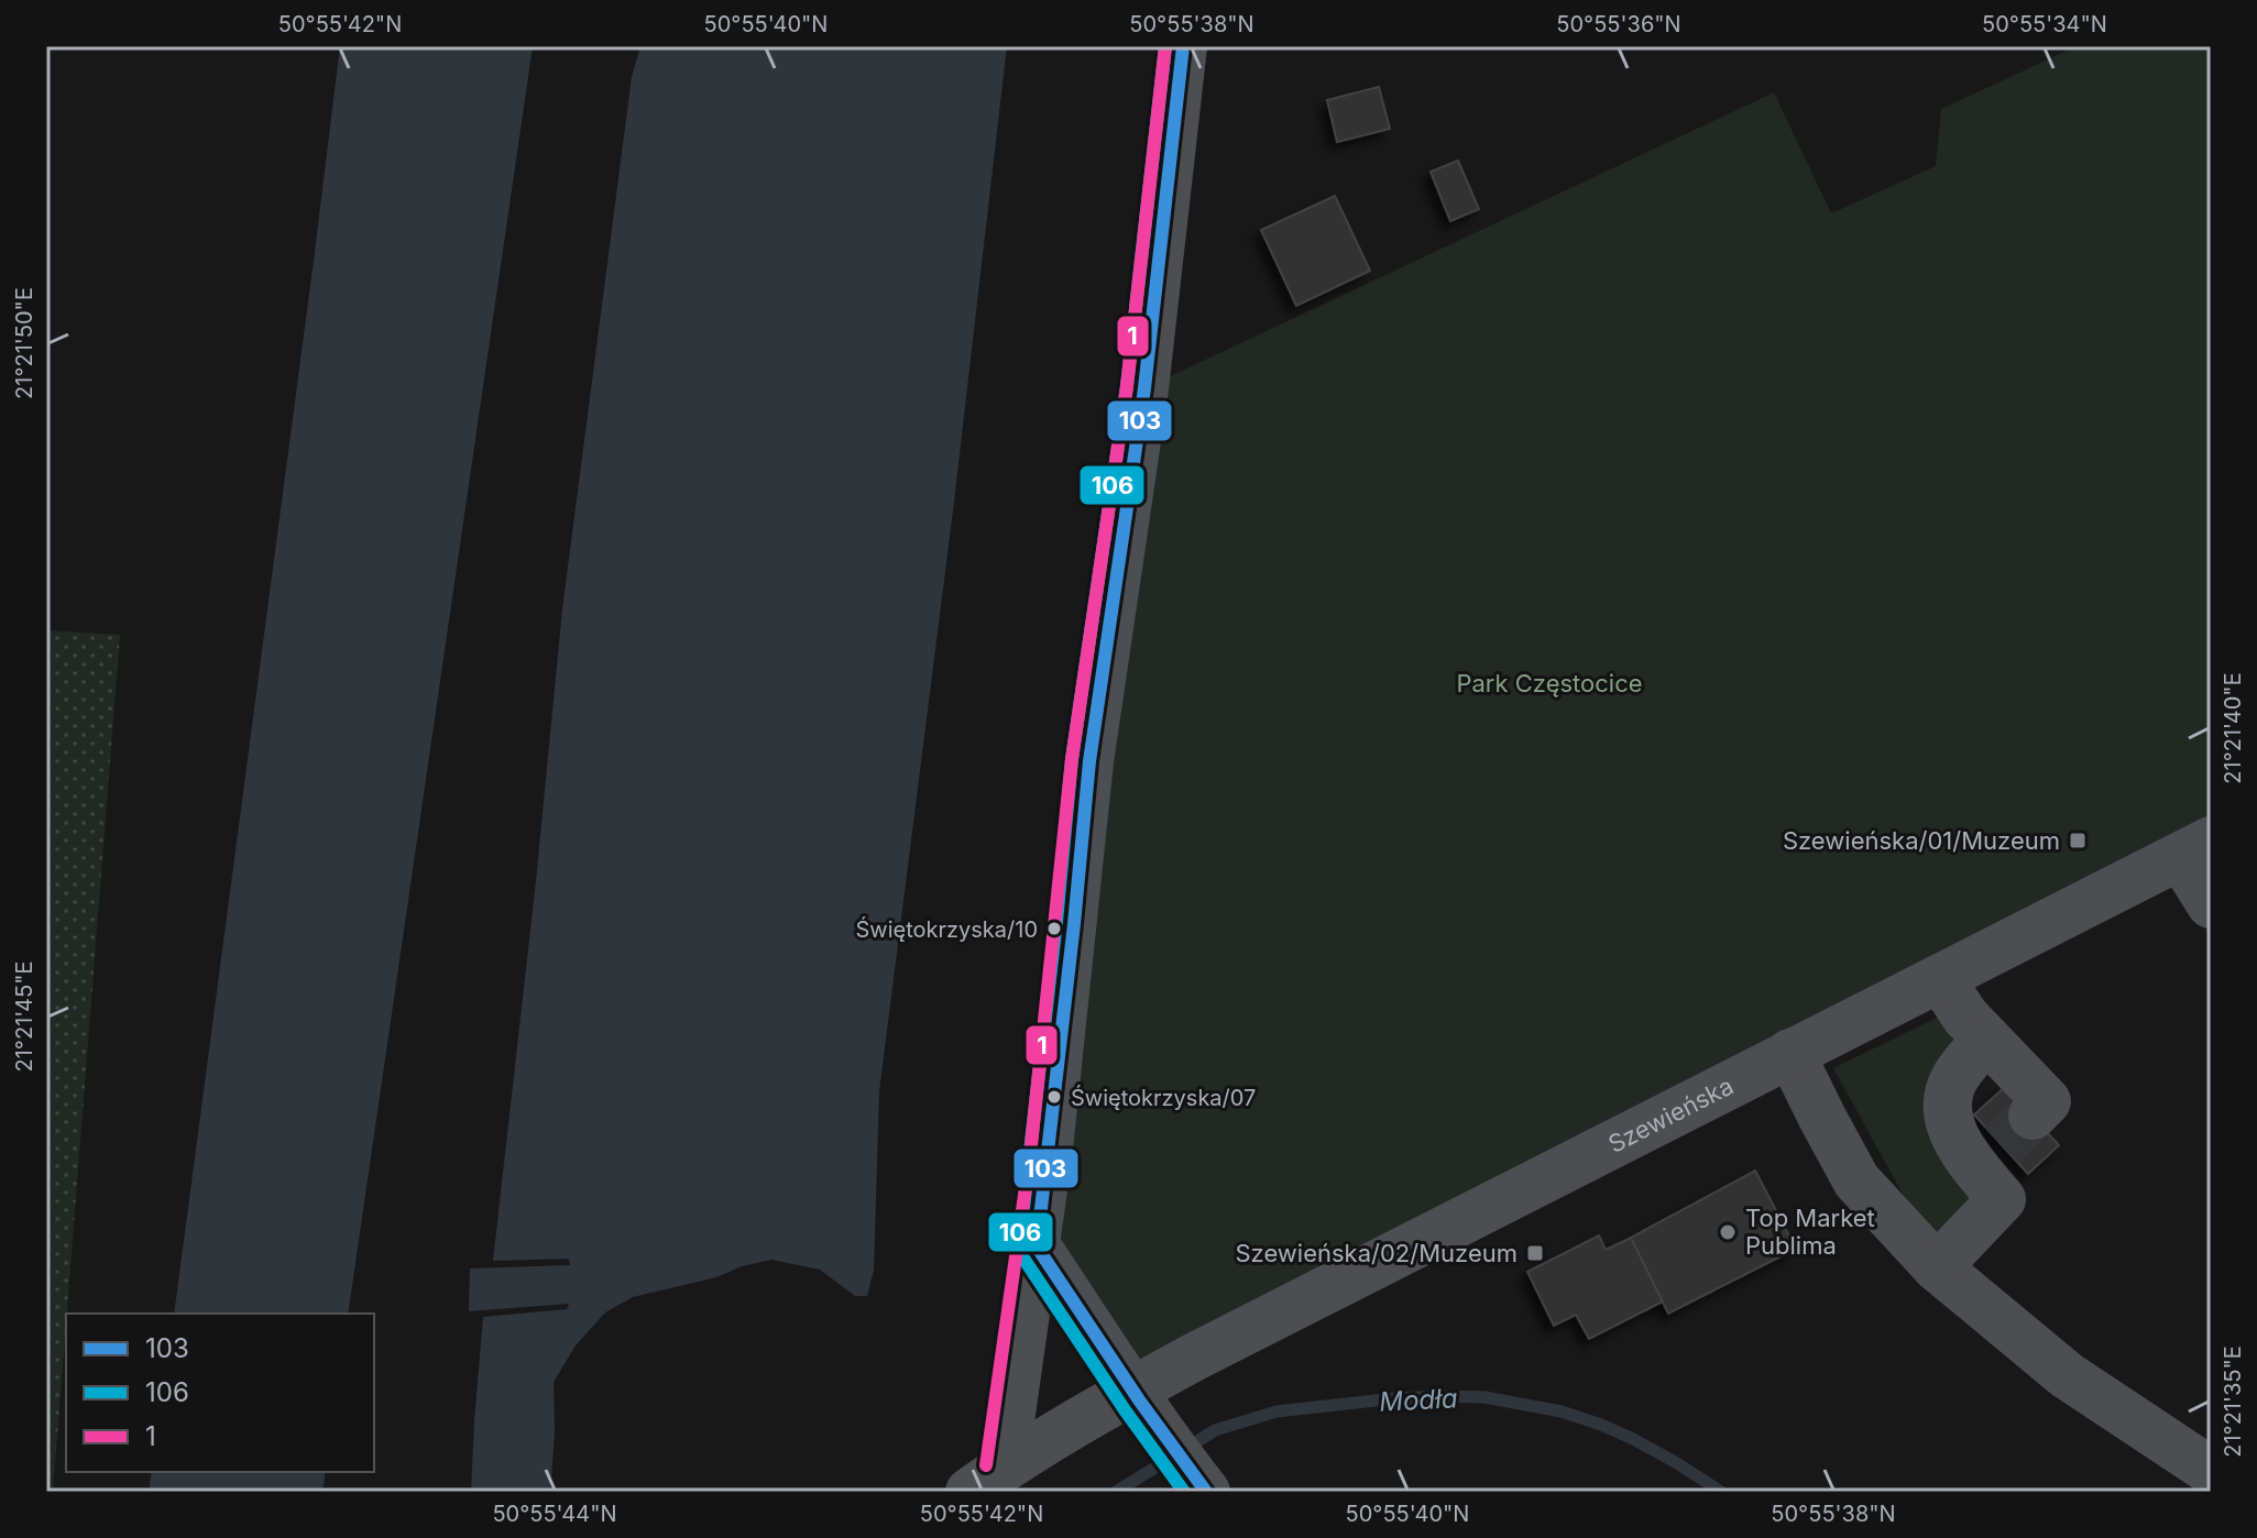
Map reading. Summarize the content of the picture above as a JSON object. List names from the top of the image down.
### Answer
{
  "streets": {
    "street": ["Szewieńska"]
  },
  "water": ["Modła"],
  "parks": ["Park Częstocice"],
  "places": {
    "transit": ["Szewieńska/01/Muzeum", "Szewieńska/02/Muzeum"],
    "other": ["Świętokrzyska/10", "Świętokrzyska/07", "Top Market Publima"]
  },
  "lines": ["transit line 103", "transit line 106", "transit line 1"],
  "legend": ["103", "106", "1"],
  "coordinates": [
    "50°55'42\"N",
    "50°55'40\"N",
    "50°55'38\"N",
    "50°55'36\"N",
    "50°55'34\"N",
    "21°21'50\"E",
    "21°21'40\"E",
    "21°21'45\"E",
    "21°21'35\"E",
    "50°55'44\"N"
  ]
}
